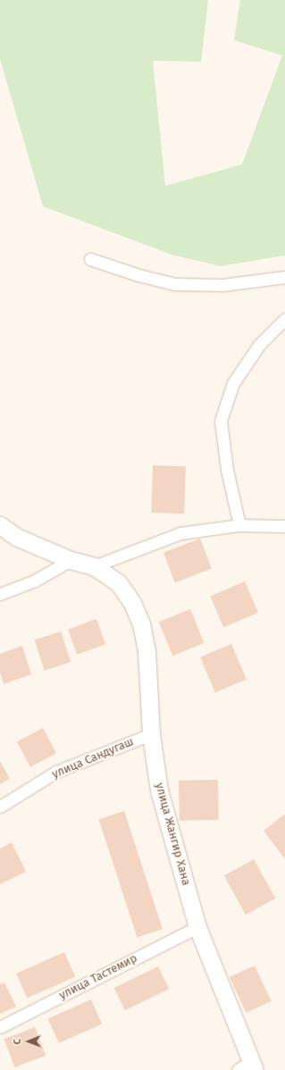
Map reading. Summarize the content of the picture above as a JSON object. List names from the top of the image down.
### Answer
{
  "streets": {
    "street": ["улица Сандугаш", "улица Жангир Хана", "улица Тастемир"]
  },
  "crossings": [
    ["улица Сандугаш", "улица Жангир Хана"],
    ["улица Жангир Хана", "улица Тастемир"]
  ],
  "north": "left"
}
